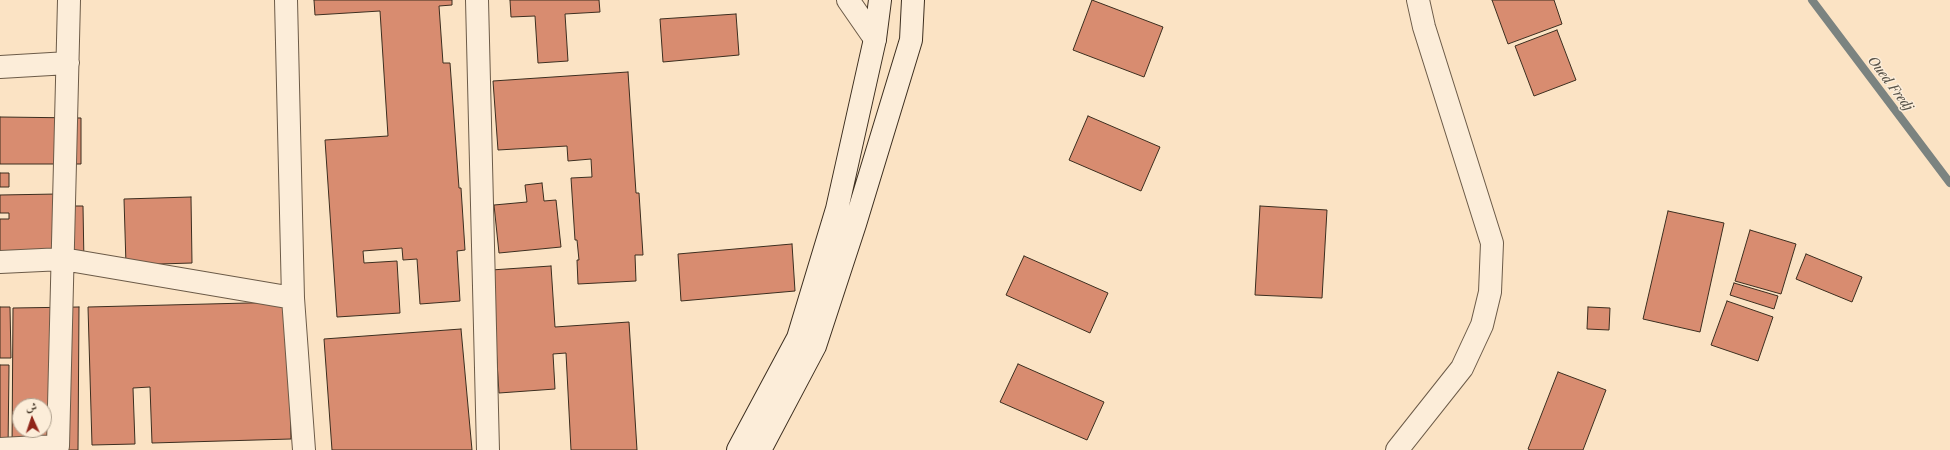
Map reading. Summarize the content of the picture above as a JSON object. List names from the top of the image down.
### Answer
{
  "water": ["Oued Fredj"],
  "north": "top"
}
